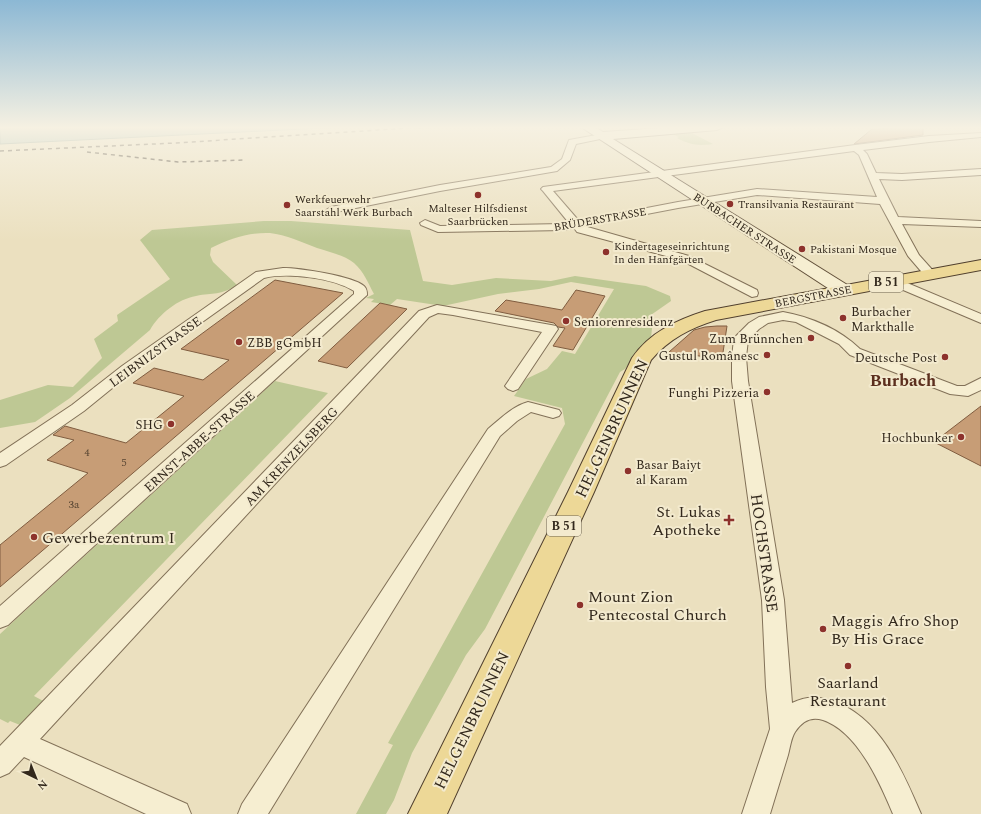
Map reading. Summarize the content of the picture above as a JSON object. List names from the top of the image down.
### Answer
{
  "streets": {
    "main road": [
      "BURBACHER STRASSE",
      "B 51",
      "BERGSTRASSE",
      "HELGENBRUNNEN"
    ],
    "street": [
      "BRÜDERSTRASSE",
      "LEIBNIZSTRASSE",
      "ERNST-ABBE-STRASSE",
      "AM KRENZELSBERG",
      "HOCHSTRASSE"
    ]
  },
  "crossings": [
    ["BRÜDERSTRASSE", "BURBACHER STRASSE"],
    ["BURBACHER STRASSE", "BERGSTRASSE"],
    ["BERGSTRASSE", "HELGENBRUNNEN"],
    ["BERGSTRASSE", "HOCHSTRASSE"],
    ["LEIBNIZSTRASSE", "ERNST-ABBE-STRASSE"],
    ["HELGENBRUNNEN", "HOCHSTRASSE"]
  ],
  "districts": ["Burbach"],
  "places": {
    "other": [
      "Malteser Hilfsdienst Saarbrücken",
      "Transilvania Restaurant",
      "Werkfeuerwehr Saarstahl Werk Burbach",
      "Pakistani Mosque",
      "Kindertageseinrichtung In den Hanfgärten",
      "Burbacher Markthalle",
      "Seniorenresidenz",
      "Zum Brünnchen",
      "ZBB gGmbH",
      "Gustul Românesc",
      "Deutsche Post",
      "Funghi Pizzeria",
      "SHG",
      "Hochbunker",
      "Basar Baiyt al Karam",
      "Gewerbezentrum I",
      "Mount Zion Pentecostal Church",
      "Maggis Afro Shop By His Grace",
      "Saarland Restaurant"
    ],
    "health": ["St. Lukas Apotheke"]
  },
  "house_numbers": ["4", "5", "3a"],
  "north": "bottom right"
}
